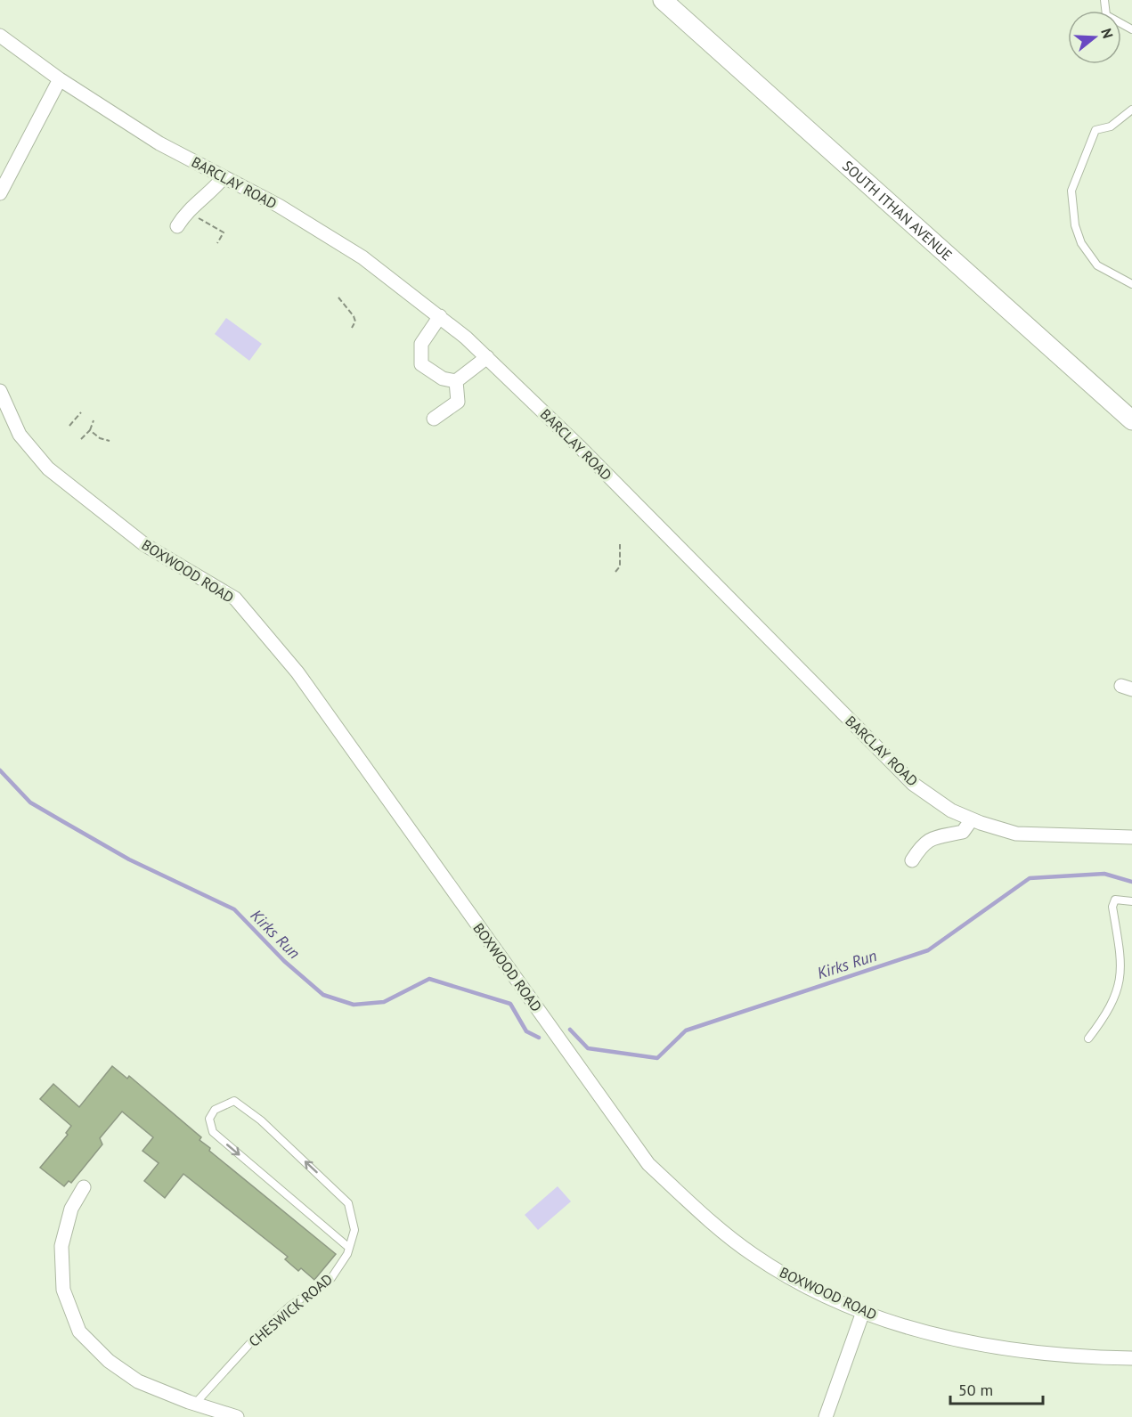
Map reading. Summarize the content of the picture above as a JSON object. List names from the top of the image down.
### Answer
{
  "streets": {
    "street": ["BARCLAY ROAD", "SOUTH ITHAN AVENUE", "BOXWOOD ROAD"],
    "lane": ["CHESWICK ROAD"]
  },
  "water": ["Kirks Run"],
  "scale_bar": "50 m",
  "north": "right"
}
